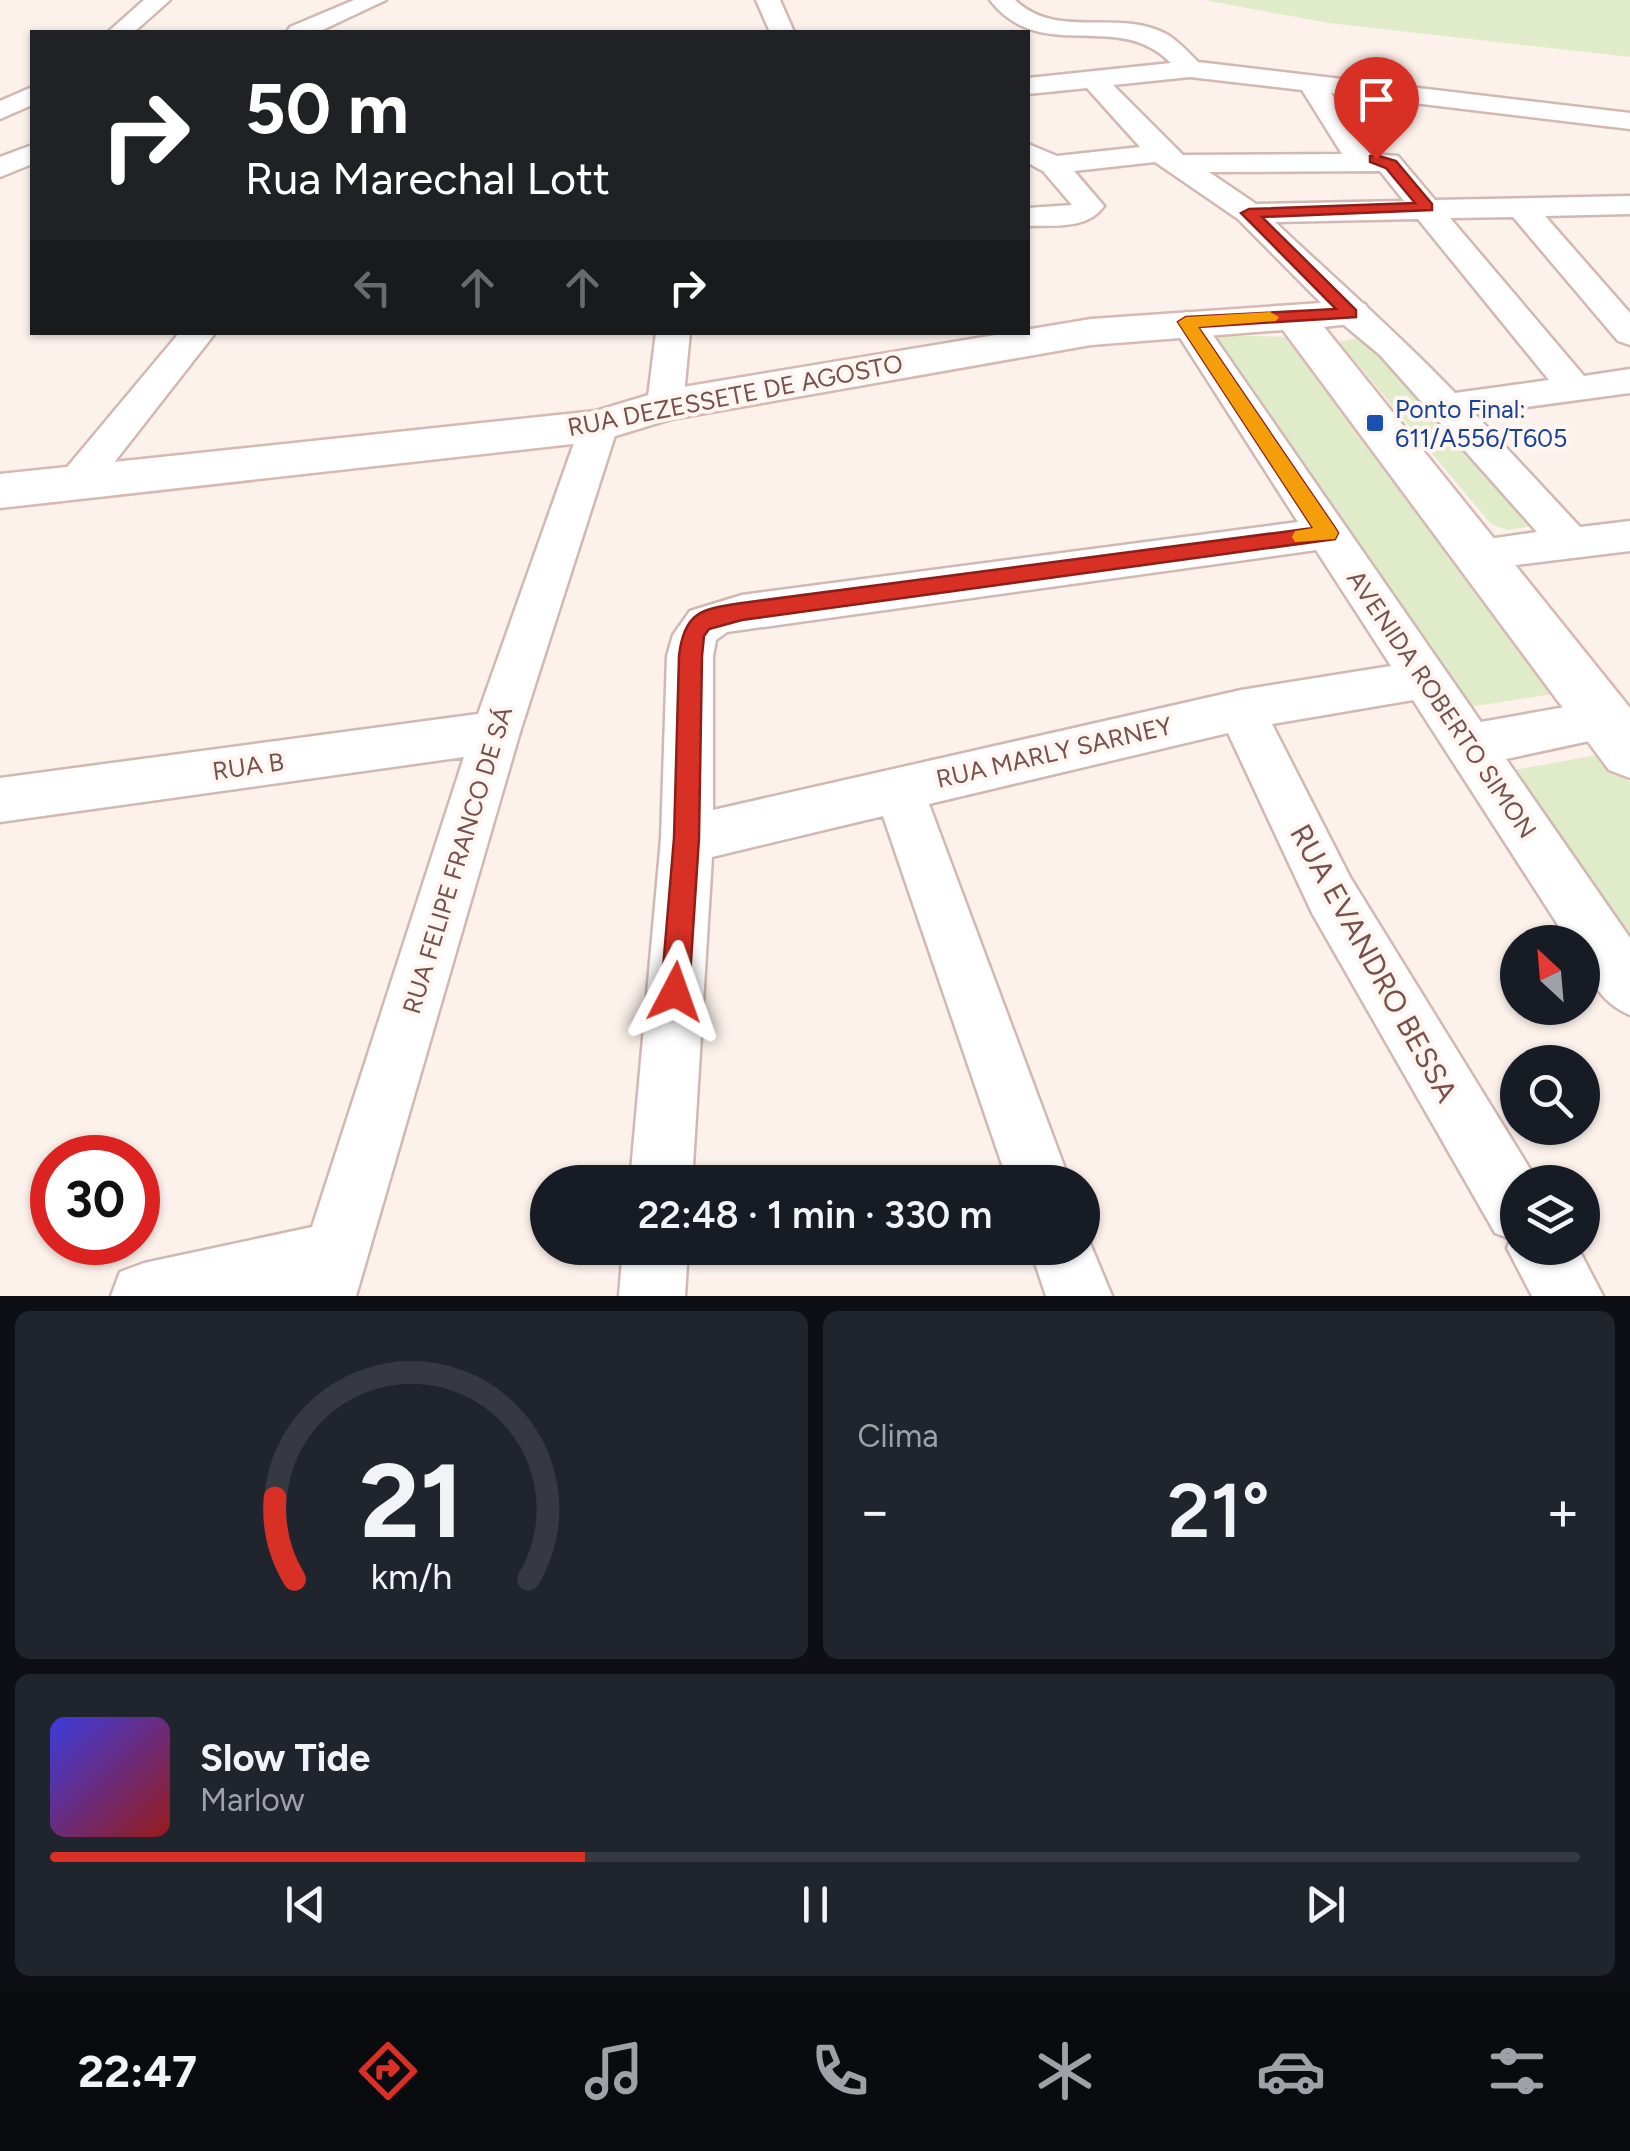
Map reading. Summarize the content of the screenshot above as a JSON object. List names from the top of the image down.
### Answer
{
  "streets": {
    "street": [
      "RUA DEZESSETE DE AGOSTO",
      "AVENIDA ROBERTO SIMON",
      "RUA MARLY SARNEY",
      "RUA B",
      "RUA FELIPE FRANCO DE SÁ",
      "RUA EVANDRO BESSA"
    ]
  },
  "crossings": [
    ["RUA DEZESSETE DE AGOSTO", "AVENIDA ROBERTO SIMON"],
    ["RUA DEZESSETE DE AGOSTO", "RUA FELIPE FRANCO DE SÁ"],
    ["AVENIDA ROBERTO SIMON", "RUA MARLY SARNEY"],
    ["RUA MARLY SARNEY", "RUA EVANDRO BESSA"],
    ["RUA B", "RUA FELIPE FRANCO DE SÁ"]
  ],
  "places": {
    "transit": ["Ponto Final: 611/A556/T605"]
  },
  "north": "top left",
  "page": {
    "turn": ["50 m", "Rua Marechal Lott"],
    "limit": "30",
    "trip": "22:48 · 1 min · 330 m",
    "tile": "Clima",
    "heat": ["−", "21°", "+"],
    "song": ["Slow Tide", "Marlow"],
    "tabs": "22:47",
    "gauge": ["21", "km/h"]
  }
}
